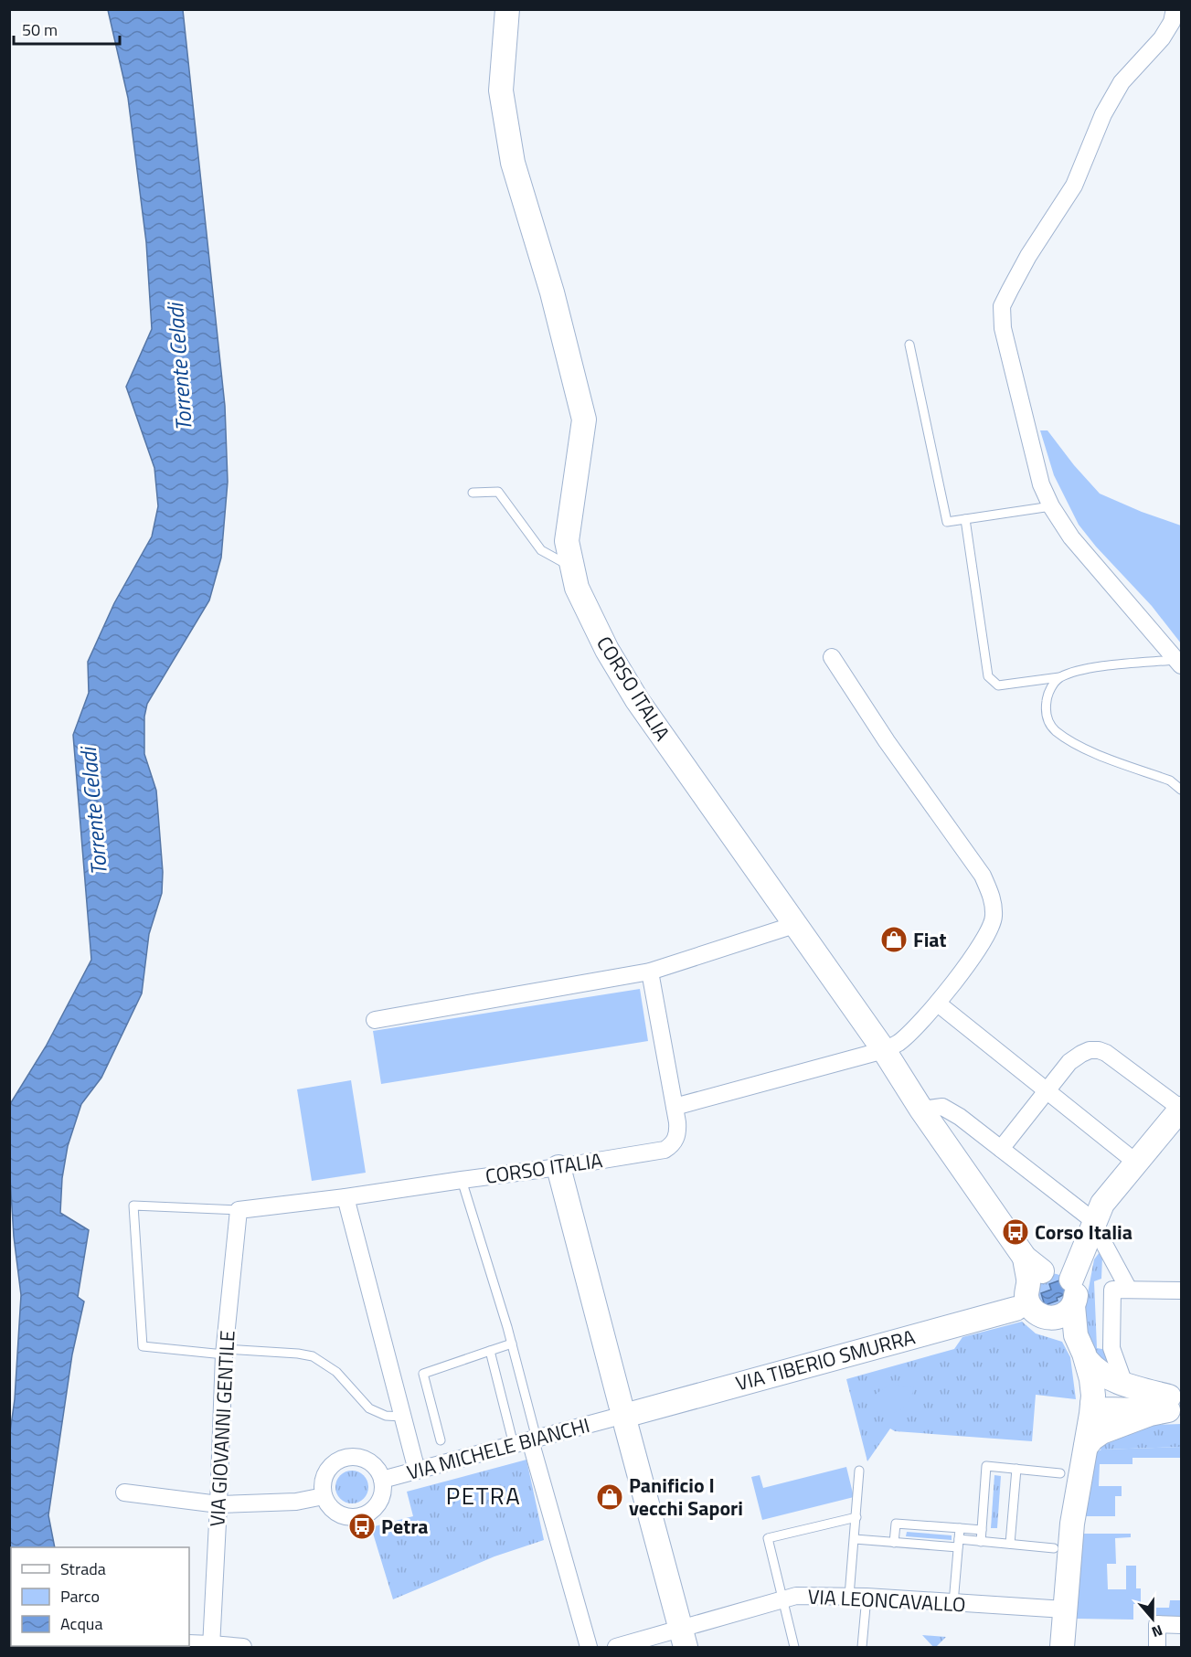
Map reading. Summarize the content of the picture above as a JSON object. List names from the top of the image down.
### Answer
{
  "streets": {
    "street": [
      "CORSO ITALIA",
      "VIA TIBERIO SMURRA",
      "VIA GIOVANNI GENTILE",
      "VIA MICHELE BIANCHI",
      "VIA LEONCAVALLO"
    ]
  },
  "crossings": [
    ["CORSO ITALIA", "VIA TIBERIO SMURRA"],
    ["CORSO ITALIA", "VIA GIOVANNI GENTILE"],
    ["VIA TIBERIO SMURRA", "VIA MICHELE BIANCHI"]
  ],
  "districts": ["PETRA"],
  "water": ["Torrente Celadi"],
  "places": {
    "shop": ["Fiat", "Panificio I vecchi Sapori"],
    "bus stop": ["Corso Italia", "Petra"]
  },
  "legend": ["Strada", "Parco", "Acqua"],
  "scale_bar": "50 m",
  "north": "bottom"
}
